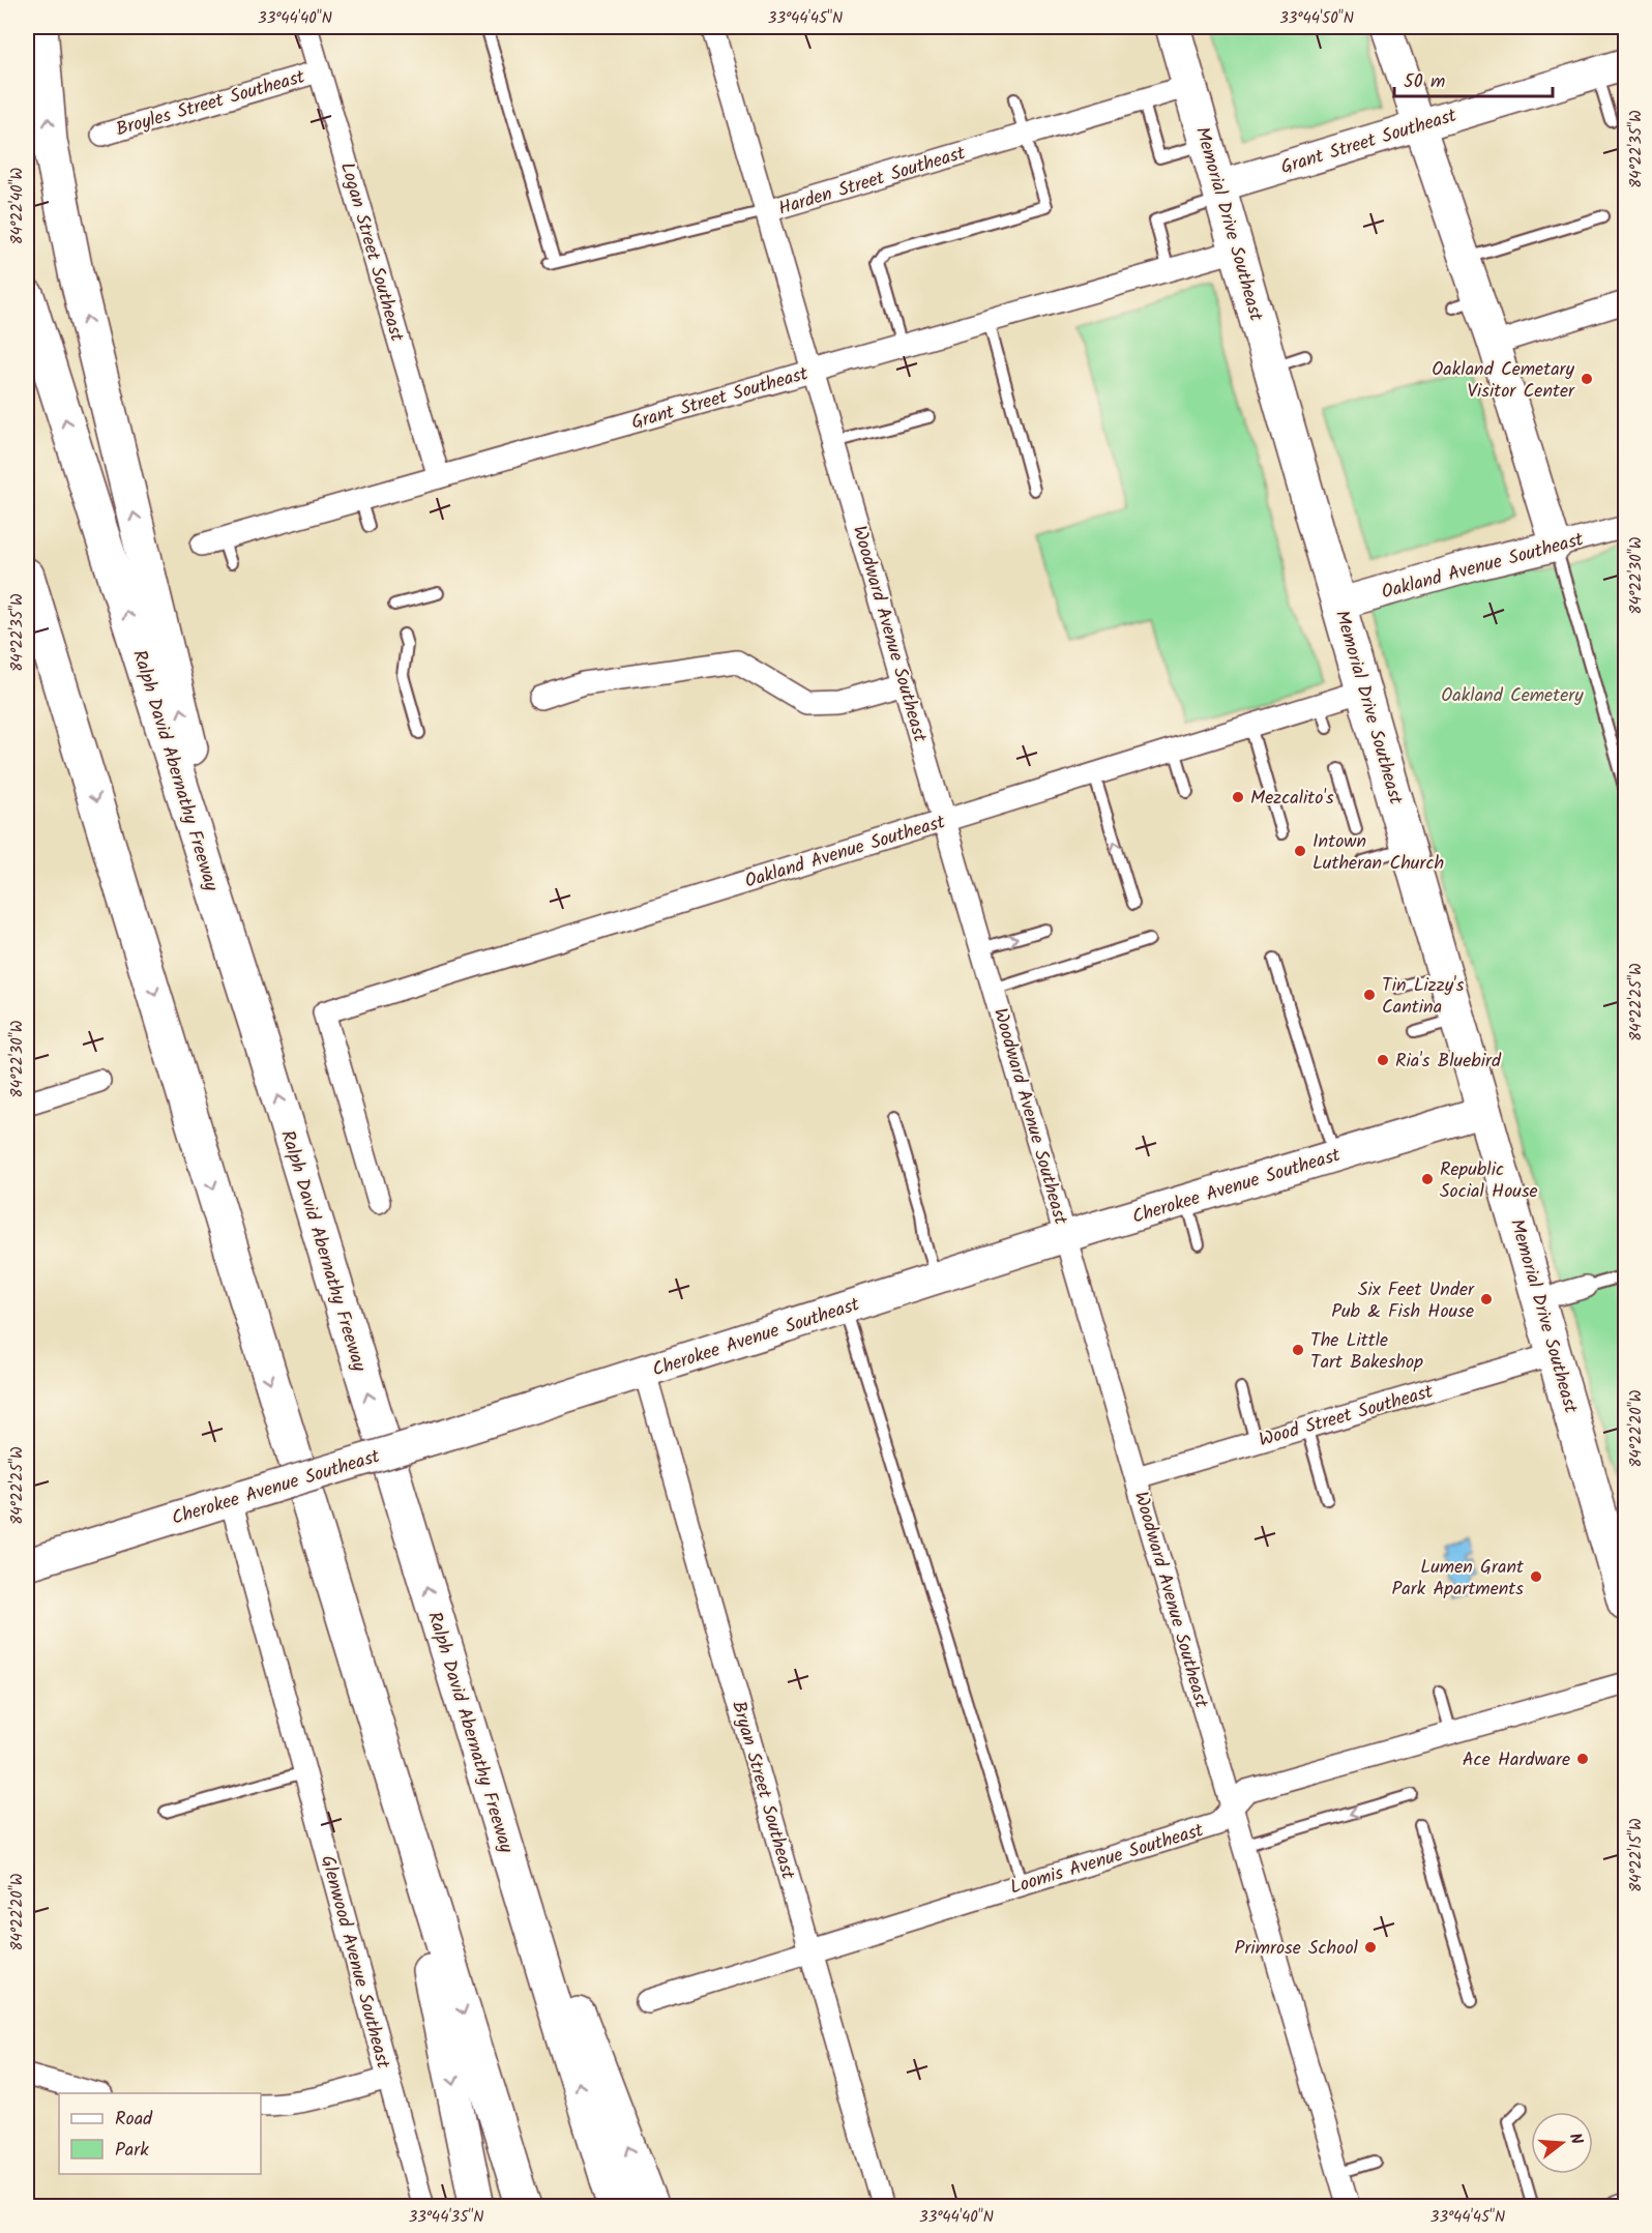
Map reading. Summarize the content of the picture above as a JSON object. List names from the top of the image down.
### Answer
{
  "streets": {
    "main road": ["Memorial Drive Southeast", "Ralph David Abernathy Freeway"],
    "street": [
      "Broyles Street Southeast",
      "Grant Street Southeast",
      "Harden Street Southeast",
      "Logan Street Southeast",
      "Oakland Avenue Southeast",
      "Woodward Avenue Southeast",
      "Cherokee Avenue Southeast",
      "Wood Street Southeast",
      "Bryan Street Southeast",
      "Loomis Avenue Southeast",
      "Glenwood Avenue Southeast"
    ]
  },
  "crossings": [
    ["Broyles Street Southeast", "Logan Street Southeast"],
    ["Grant Street Southeast", "Memorial Drive Southeast"],
    ["Grant Street Southeast", "Logan Street Southeast"],
    ["Grant Street Southeast", "Woodward Avenue Southeast"],
    ["Harden Street Southeast", "Memorial Drive Southeast"],
    ["Harden Street Southeast", "Woodward Avenue Southeast"],
    ["Memorial Drive Southeast", "Oakland Avenue Southeast"],
    ["Memorial Drive Southeast", "Cherokee Avenue Southeast"],
    ["Memorial Drive Southeast", "Wood Street Southeast"],
    ["Oakland Avenue Southeast", "Woodward Avenue Southeast"],
    ["Woodward Avenue Southeast", "Cherokee Avenue Southeast"],
    ["Woodward Avenue Southeast", "Wood Street Southeast"],
    ["Woodward Avenue Southeast", "Loomis Avenue Southeast"],
    ["Cherokee Avenue Southeast", "Bryan Street Southeast"],
    ["Cherokee Avenue Southeast", "Glenwood Avenue Southeast"],
    ["Bryan Street Southeast", "Loomis Avenue Southeast"]
  ],
  "parks": ["Oakland Cemetery"],
  "places": [
    "Oakland Cemetary Visitor Center",
    "Mezcalito's",
    "Intown Lutheran Church",
    "Tin Lizzy's Cantina",
    "Ria's Bluebird",
    "Republic Social House",
    "Six Feet Under Pub & Fish House",
    "The Little Tart Bakeshop",
    "Lumen Grant Park Apartments",
    "Ace Hardware",
    "Primrose School"
  ],
  "legend": ["Road", "Park"],
  "scale_bar": "50 m",
  "north": "right",
  "coordinates": [
    "33°44'40\"N",
    "33°44'45\"N",
    "33°44'50\"N",
    "84°22'35\"W",
    "84°22'40\"W",
    "84°22'30\"W",
    "84°22'25\"W",
    "84°22'20\"W",
    "84°22'15\"W",
    "33°44'35\"N"
  ]
}
